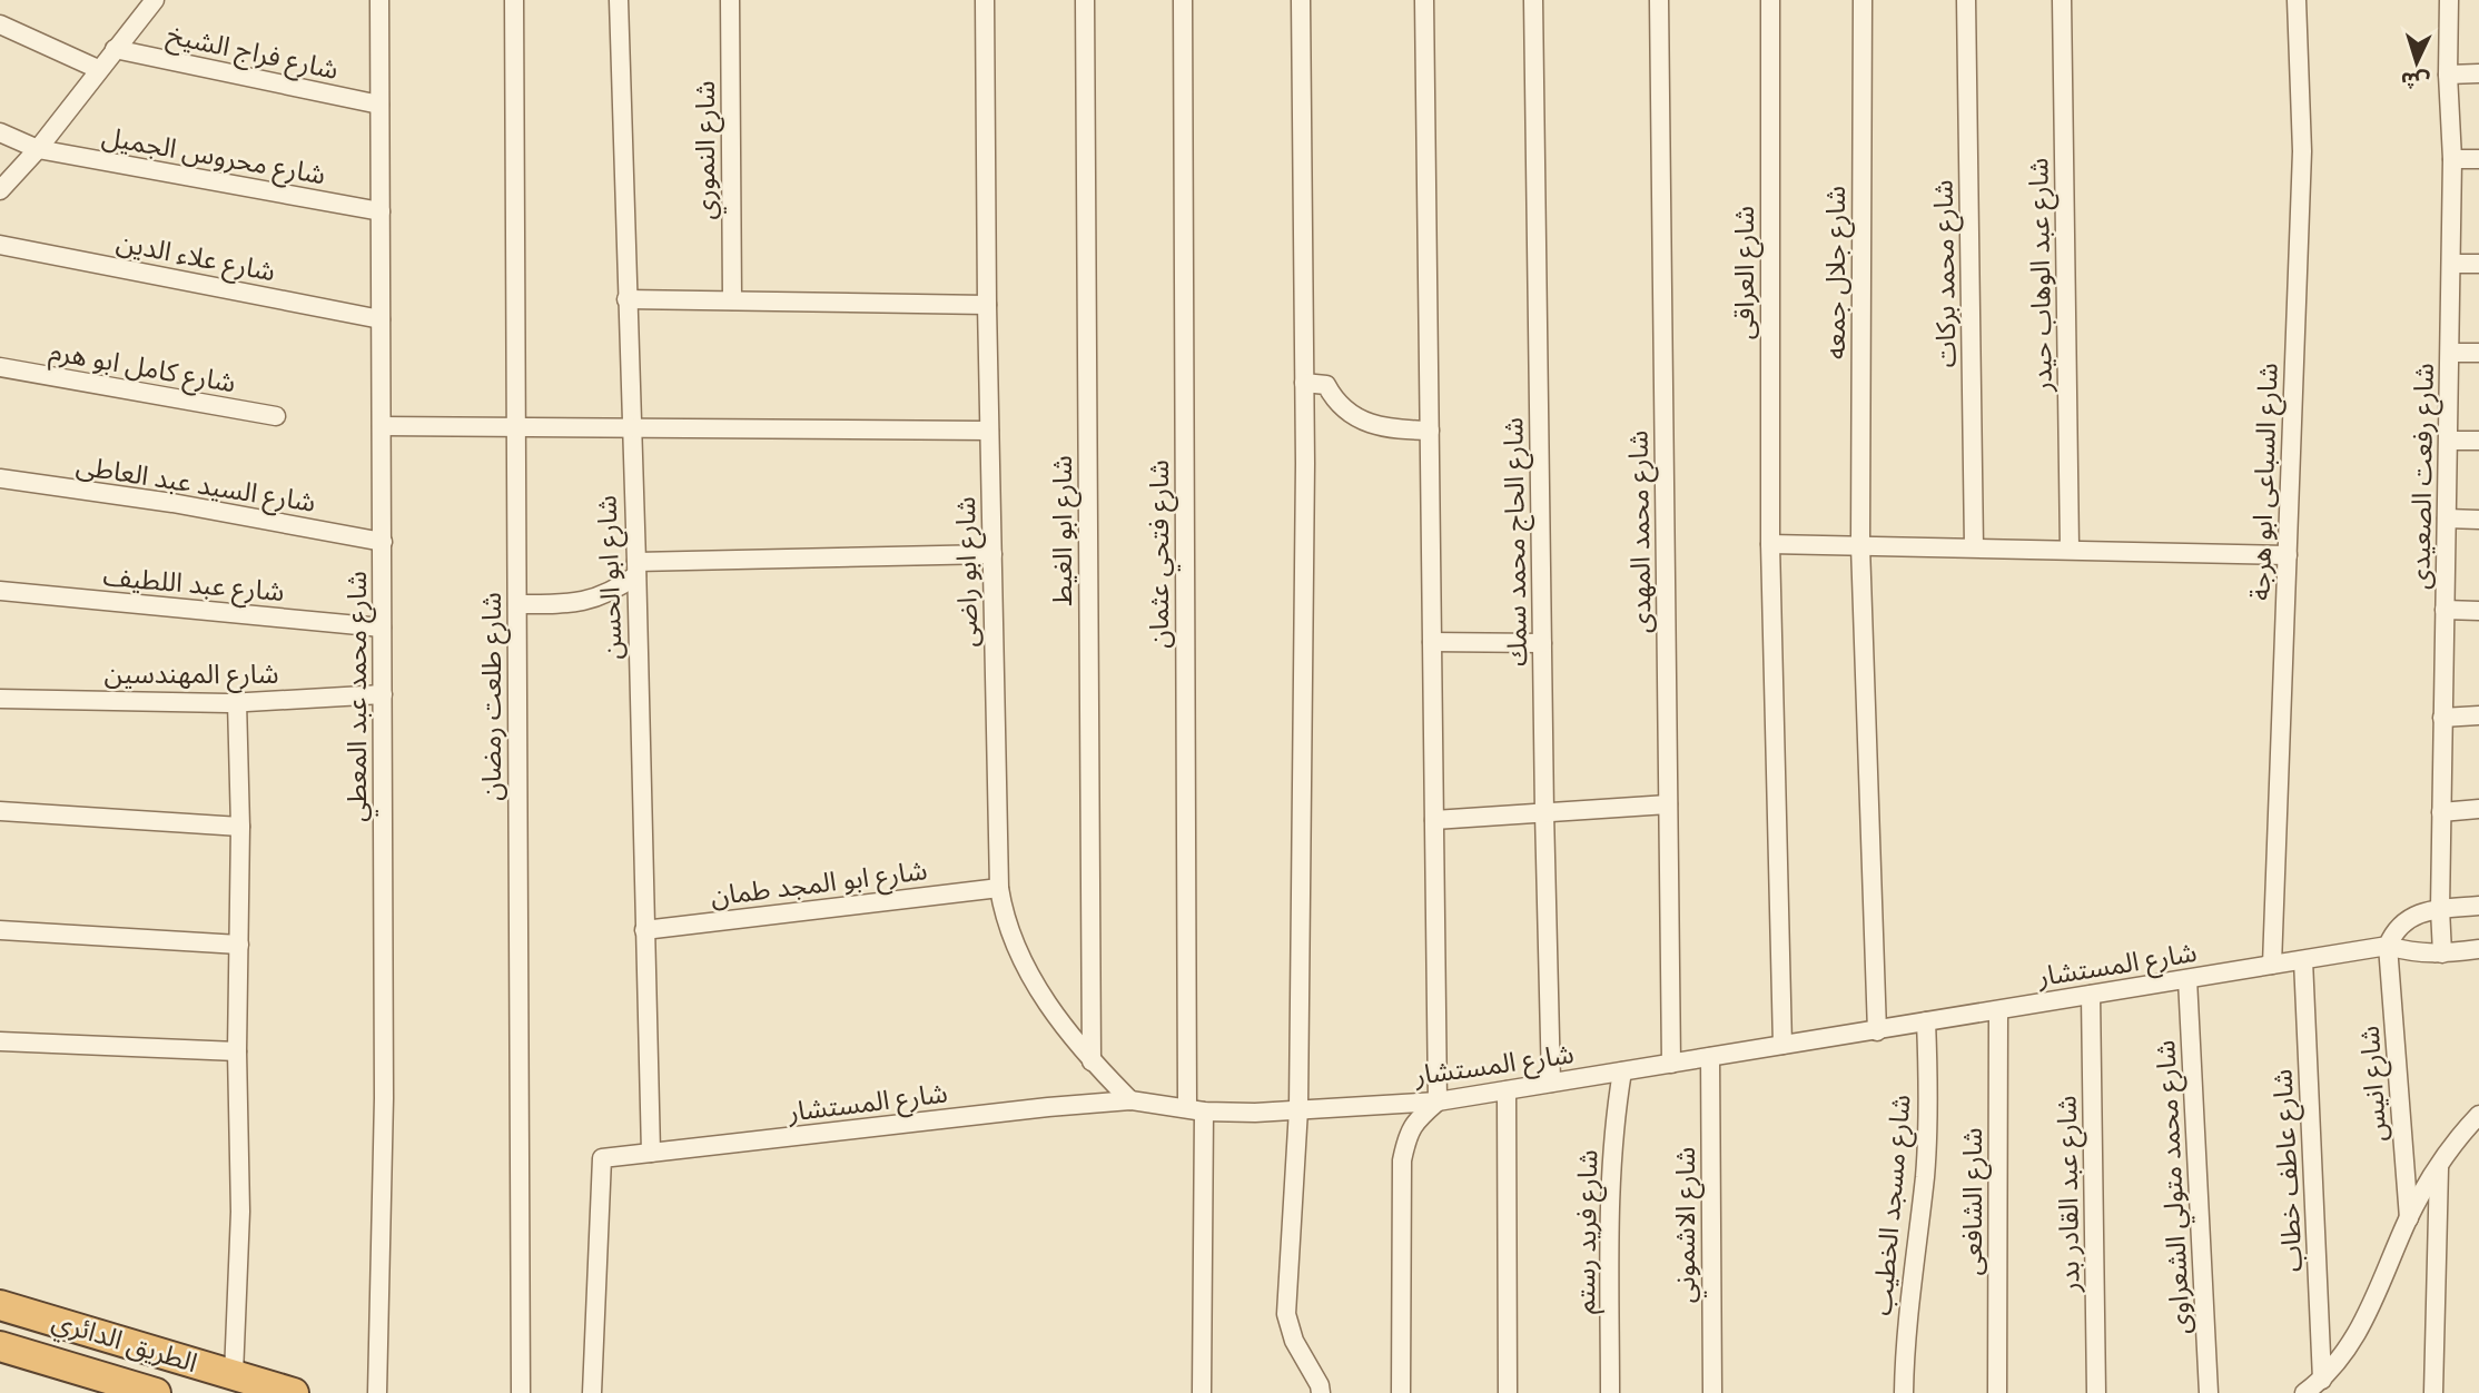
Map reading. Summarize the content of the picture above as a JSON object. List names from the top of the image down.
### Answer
{
  "streets": {
    "highway": ["الطريق الدائري"],
    "street": [
      "شارع فراج الشيخ",
      "شارع النموري",
      "شارع محروس الجميل",
      "شارع علاء الدين",
      "شارع العراقى",
      "شارع جلال جمعه",
      "شارع محمد بركات",
      "شارع عبد الوهاب حيدر",
      "شارع كامل ابو هرم",
      "شارع رفعت الصعيدى",
      "شارع السباعى ابو هرجة",
      "شارع السيد عبد العاطى",
      "شارع ابو الغيط",
      "شارع محمد المهدى",
      "شارع الحاج محمد سمك",
      "شارع فتحي عثمان",
      "شارع ابو راضى",
      "شارع ابو الحسن",
      "شارع عبد اللطيف",
      "شارع المهندسين",
      "شارع محمد عبد المعطي",
      "شارع طلعت رمضان",
      "شارع ابو المجد طمان",
      "شارع المستشار",
      "شارع انيس",
      "شارع عاطف خطاب",
      "شارع محمد متولي الشعراوى",
      "شارع عبد القادر بدر",
      "شارع الشافعى",
      "شارع مسجد الخطيب",
      "شارع الاشموني",
      "شارع فريد رستم"
    ]
  },
  "crossings": [
    ["شارع فراج الشيخ", "شارع محمد عبد المعطي"],
    ["شارع محروس الجميل", "شارع محمد عبد المعطي"],
    ["شارع علاء الدين", "شارع محمد عبد المعطي"],
    ["شارع العراقى", "شارع المستشار"],
    ["شارع جلال جمعه", "شارع المستشار"],
    ["شارع السباعى ابو هرجة", "شارع المستشار"],
    ["شارع السيد عبد العاطى", "شارع محمد عبد المعطي"],
    ["شارع ابو الغيط", "شارع ابو راضى"],
    ["شارع محمد المهدى", "شارع المستشار"],
    ["شارع الحاج محمد سمك", "شارع المستشار"],
    ["شارع فتحي عثمان", "شارع المستشار"],
    ["شارع ابو راضى", "شارع ابو المجد طمان"],
    ["شارع ابو راضى", "شارع المستشار"],
    ["شارع ابو الحسن", "شارع ابو المجد طمان"],
    ["شارع ابو الحسن", "شارع المستشار"],
    ["شارع عبد اللطيف", "شارع محمد عبد المعطي"],
    ["شارع المهندسين", "شارع محمد عبد المعطي"],
    ["شارع المستشار", "شارع انيس"],
    ["شارع المستشار", "شارع عاطف خطاب"],
    ["شارع المستشار", "شارع محمد متولي الشعراوى"],
    ["شارع المستشار", "شارع عبد القادر بدر"],
    ["شارع المستشار", "شارع الشافعى"],
    ["شارع المستشار", "شارع مسجد الخطيب"],
    ["شارع المستشار", "شارع الاشموني"],
    ["شارع المستشار", "شارع فريد رستم"]
  ],
  "north": "bottom"
}
